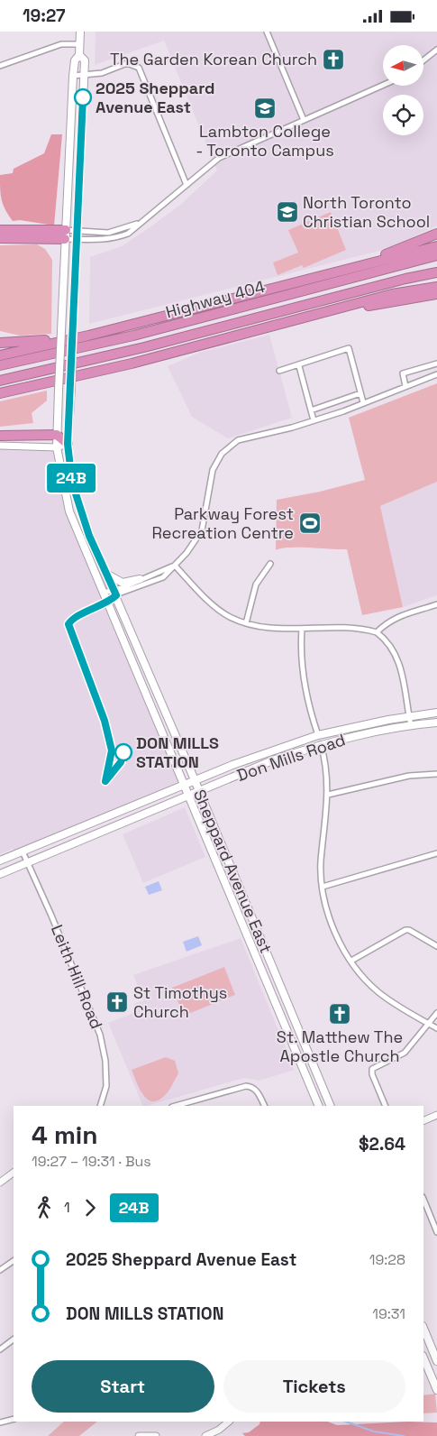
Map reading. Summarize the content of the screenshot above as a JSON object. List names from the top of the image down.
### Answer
{
  "streets": {
    "highway": ["Highway 404"],
    "main road": ["Don Mills Road", "Sheppard Avenue East"],
    "street": ["Leith Hill Road"]
  },
  "crossings": [
    ["Don Mills Road", "Sheppard Avenue East"],
    ["Don Mills Road", "Leith Hill Road"]
  ],
  "places": {
    "church": ["The Garden Korean Church", "St Timothys Church", "St. Matthew The Apostle Church"],
    "other": ["2025 Sheppard Avenue East", "DON MILLS STATION"],
    "school or university": ["Lambton College - Toronto Campus", "North Toronto Christian School"],
    "sports": ["Parkway Forest Recreation Centre"]
  },
  "lines": ["bus line 24B"],
  "north": "left",
  "page": {
    "status": "19:27",
    "on_map": "24B",
    "heading": ["4 min", "19:27 – 19:31 · Bus", "$2.64"],
    "legs": ["1", "24B"],
    "list": [
      {
        "name": "2025 Sheppard Avenue East",
        "value": "19:28"
      },
      {
        "name": "DON MILLS STATION",
        "value": "19:31"
      }
    ],
    "buttons": ["Start", "Tickets"]
  }
}
